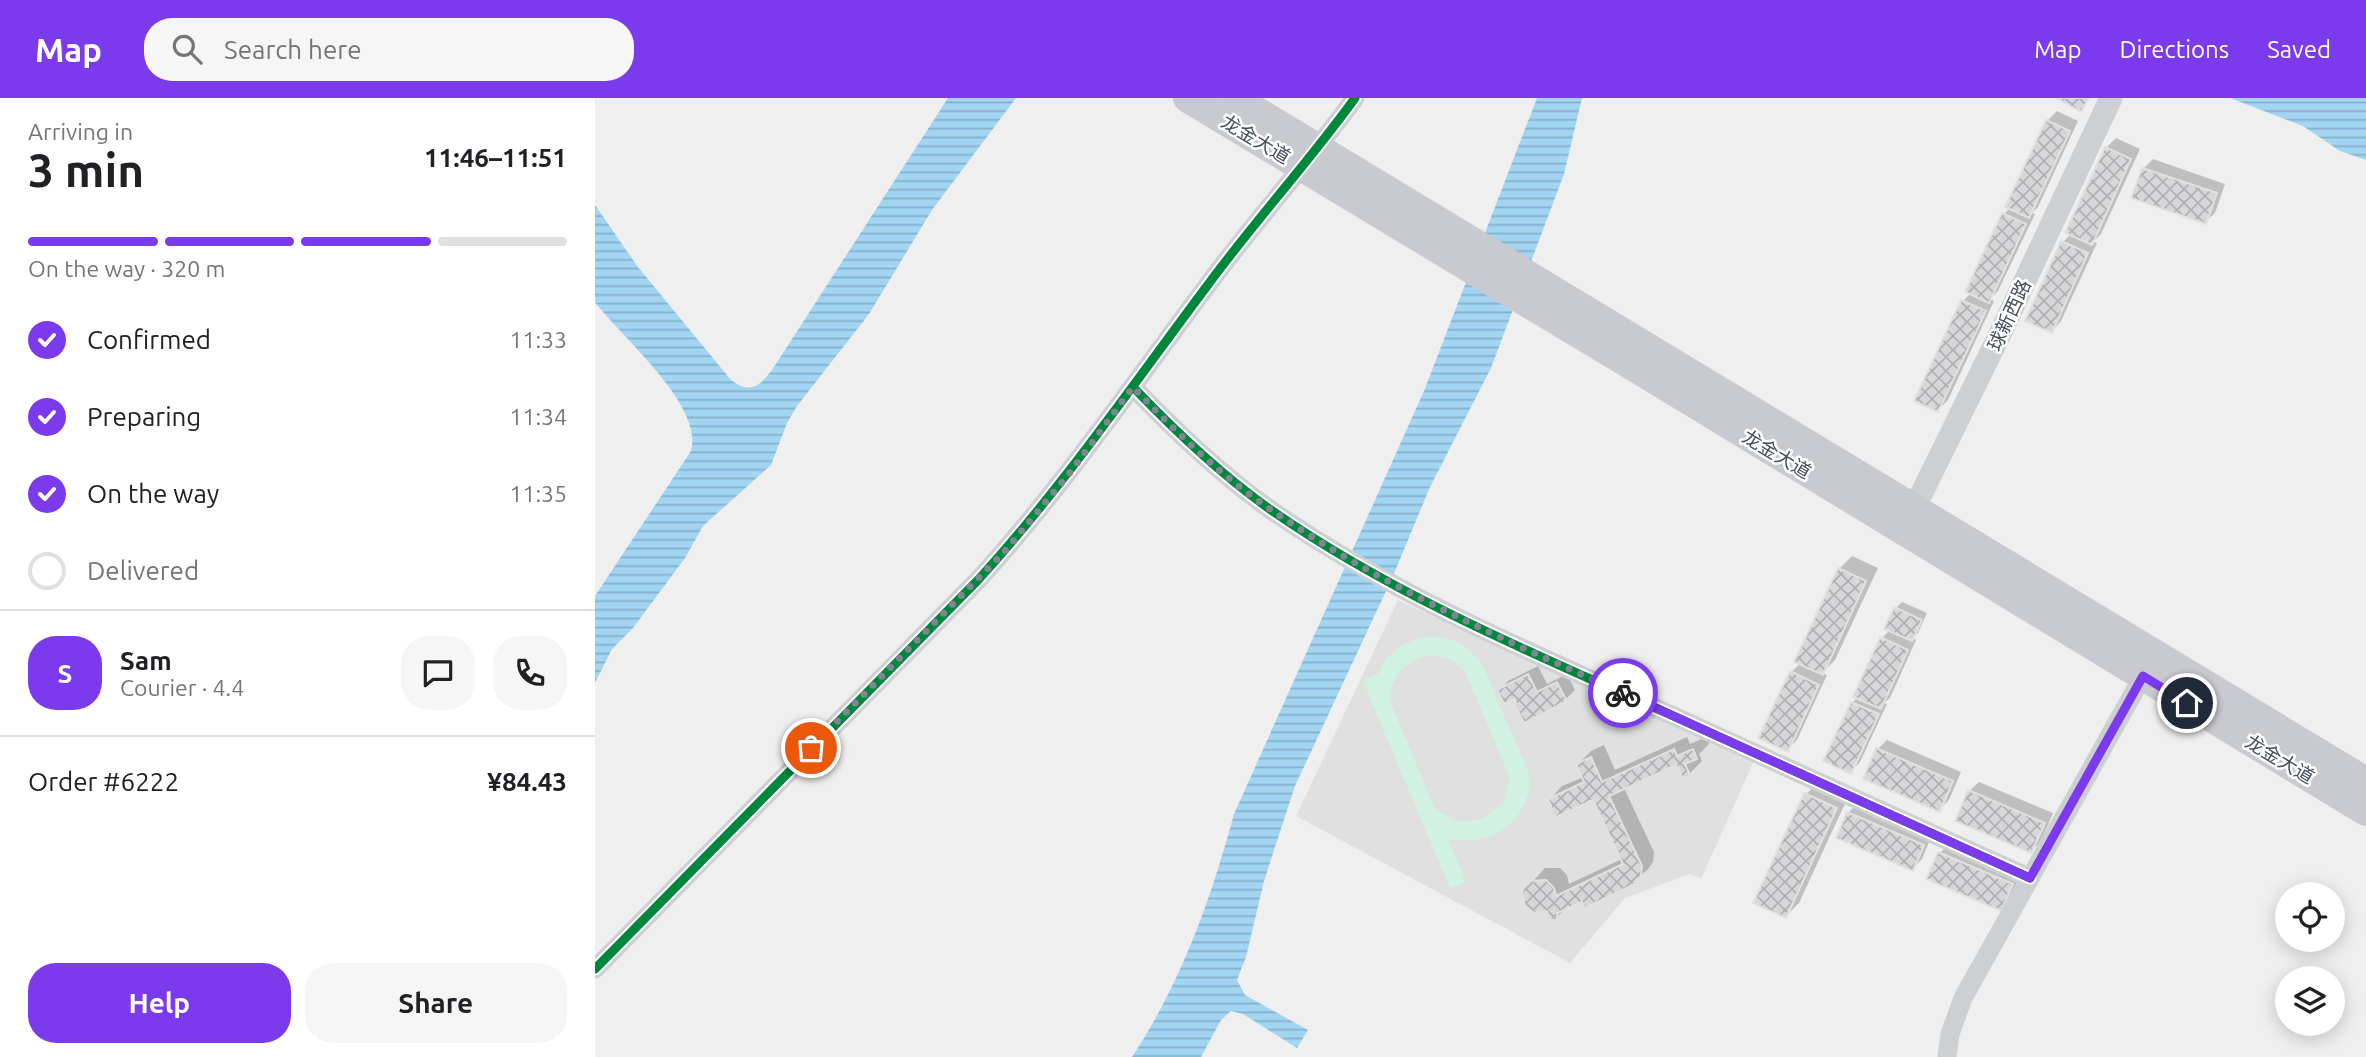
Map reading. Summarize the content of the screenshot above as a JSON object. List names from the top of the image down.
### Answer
{
  "streets": {
    "main road": ["龙金大道"],
    "street": ["球新西路"]
  },
  "crossings": [
    ["龙金大道", "球新西路"]
  ],
  "page": {
    "header": "Map",
    "search": "Search here",
    "nav": ["Map", "Directions", "Saved"],
    "heading": ["3 min", "Arriving in", "11:46–11:51"],
    "panel": [
      "Sam",
      "Courier · 4.4",
      "Order #6222",
      "¥84.43"
    ],
    "bar": "On the way · 320 m",
    "list": [
      ["Confirmed", "11:33"],
      ["Preparing", "11:34"],
      ["On the way", "11:35"],
      "Delivered"
    ],
    "round": "S",
    "buttons": ["Help", "Share"]
  }
}
